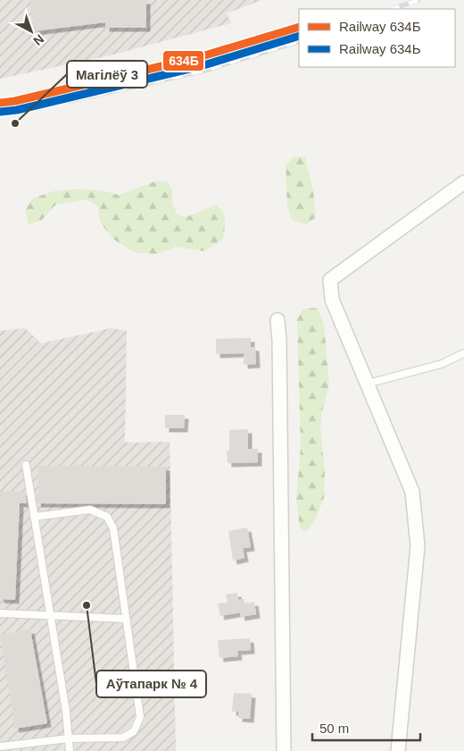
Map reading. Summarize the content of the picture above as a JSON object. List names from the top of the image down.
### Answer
{
  "places": ["Магілёў 3", "Аўтапарк № 4"],
  "lines": ["rail line 634Б", "rail line 634Ь"],
  "legend": ["Railway 634Б", "Railway 634Ь"],
  "scale_bar": "50 m",
  "north": "bottom right"
}
